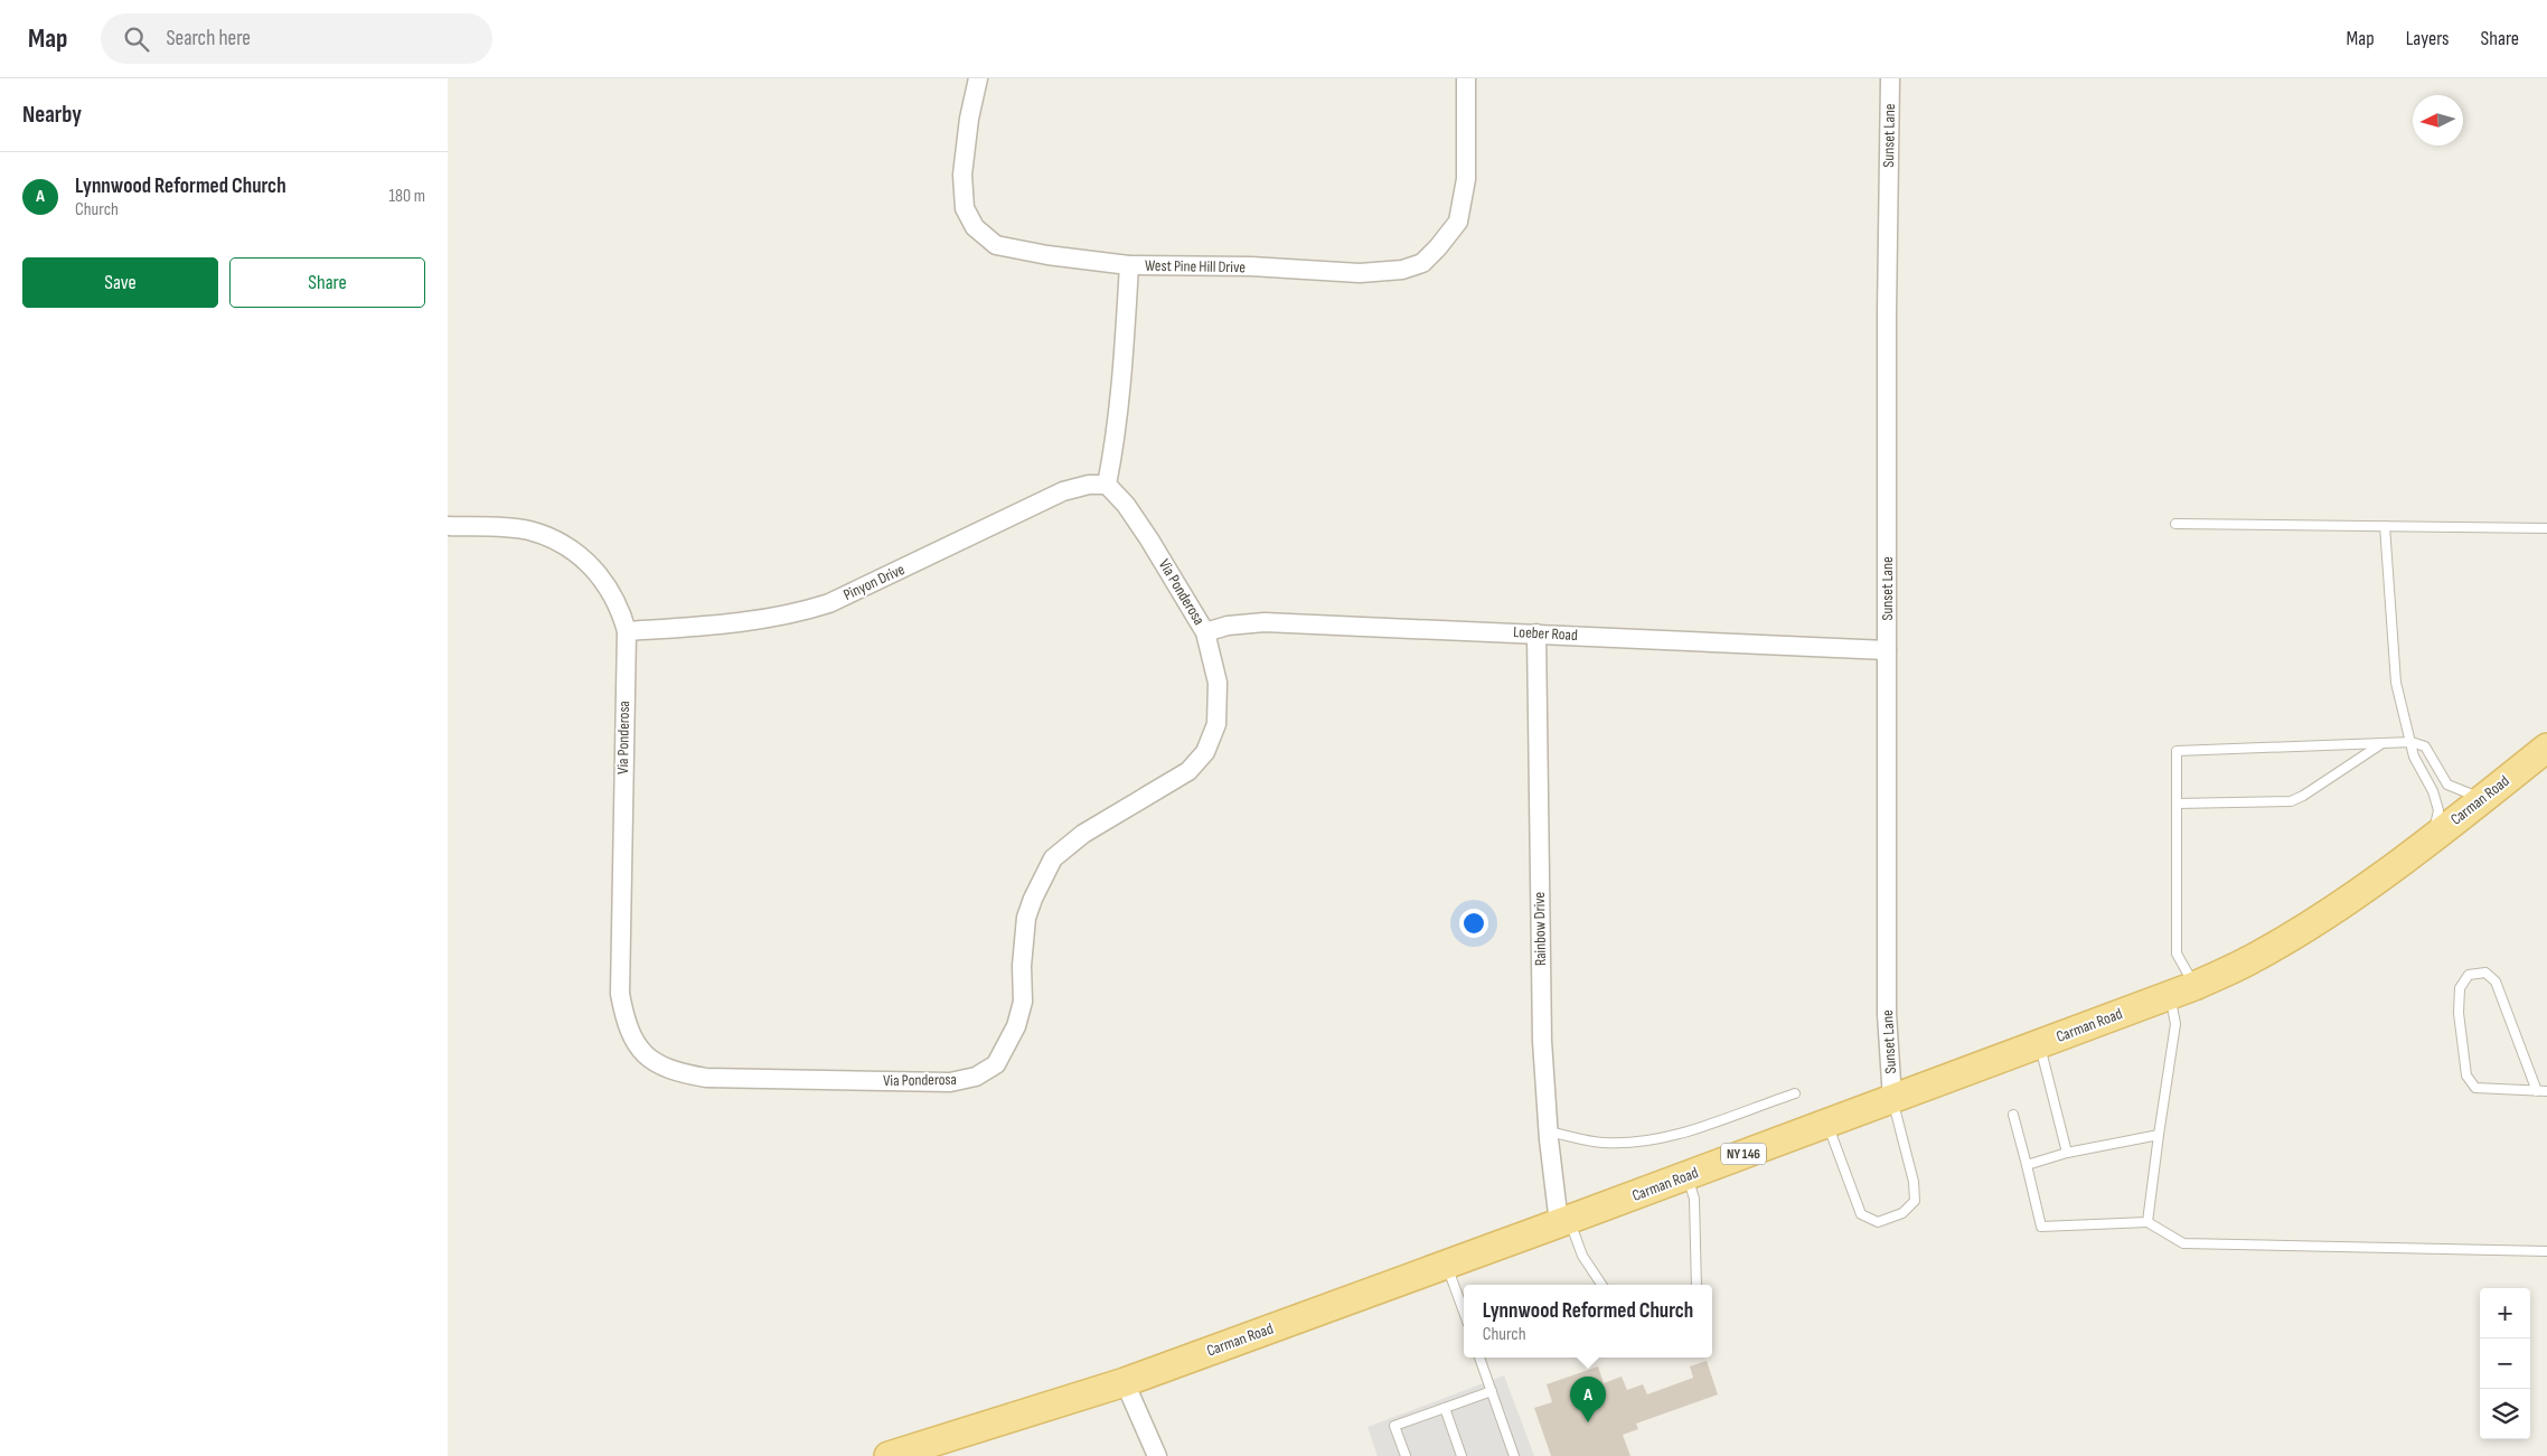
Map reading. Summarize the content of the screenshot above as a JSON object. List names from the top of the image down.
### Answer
{
  "streets": {
    "main road": ["Carman Road", "NY 146"],
    "street": [
      "Sunset Lane",
      "West Pine Hill Drive",
      "Pinyon Drive",
      "Via Ponderosa",
      "Loeber Road",
      "Rainbow Drive"
    ]
  },
  "crossings": [
    ["Sunset Lane", "Loeber Road"],
    ["Sunset Lane", "Carman Road"],
    ["Pinyon Drive", "Via Ponderosa"],
    ["Via Ponderosa", "Loeber Road"],
    ["Loeber Road", "Rainbow Drive"],
    ["Carman Road", "Rainbow Drive"]
  ],
  "north": "left",
  "page": {
    "header": "Map",
    "search": "Search here",
    "nav": ["Map", "Layers", "Share"],
    "heading": "Nearby",
    "list": [
      {
        "mark": "A",
        "name": "Lynnwood Reformed Church",
        "note": "Church",
        "value": "180 m"
      }
    ],
    "buttons": ["Save", "Share"],
    "popup": ["Lynnwood Reformed Church", "Church"],
    "map_buttons": ["+", "−"],
    "pins": "A"
  }
}
